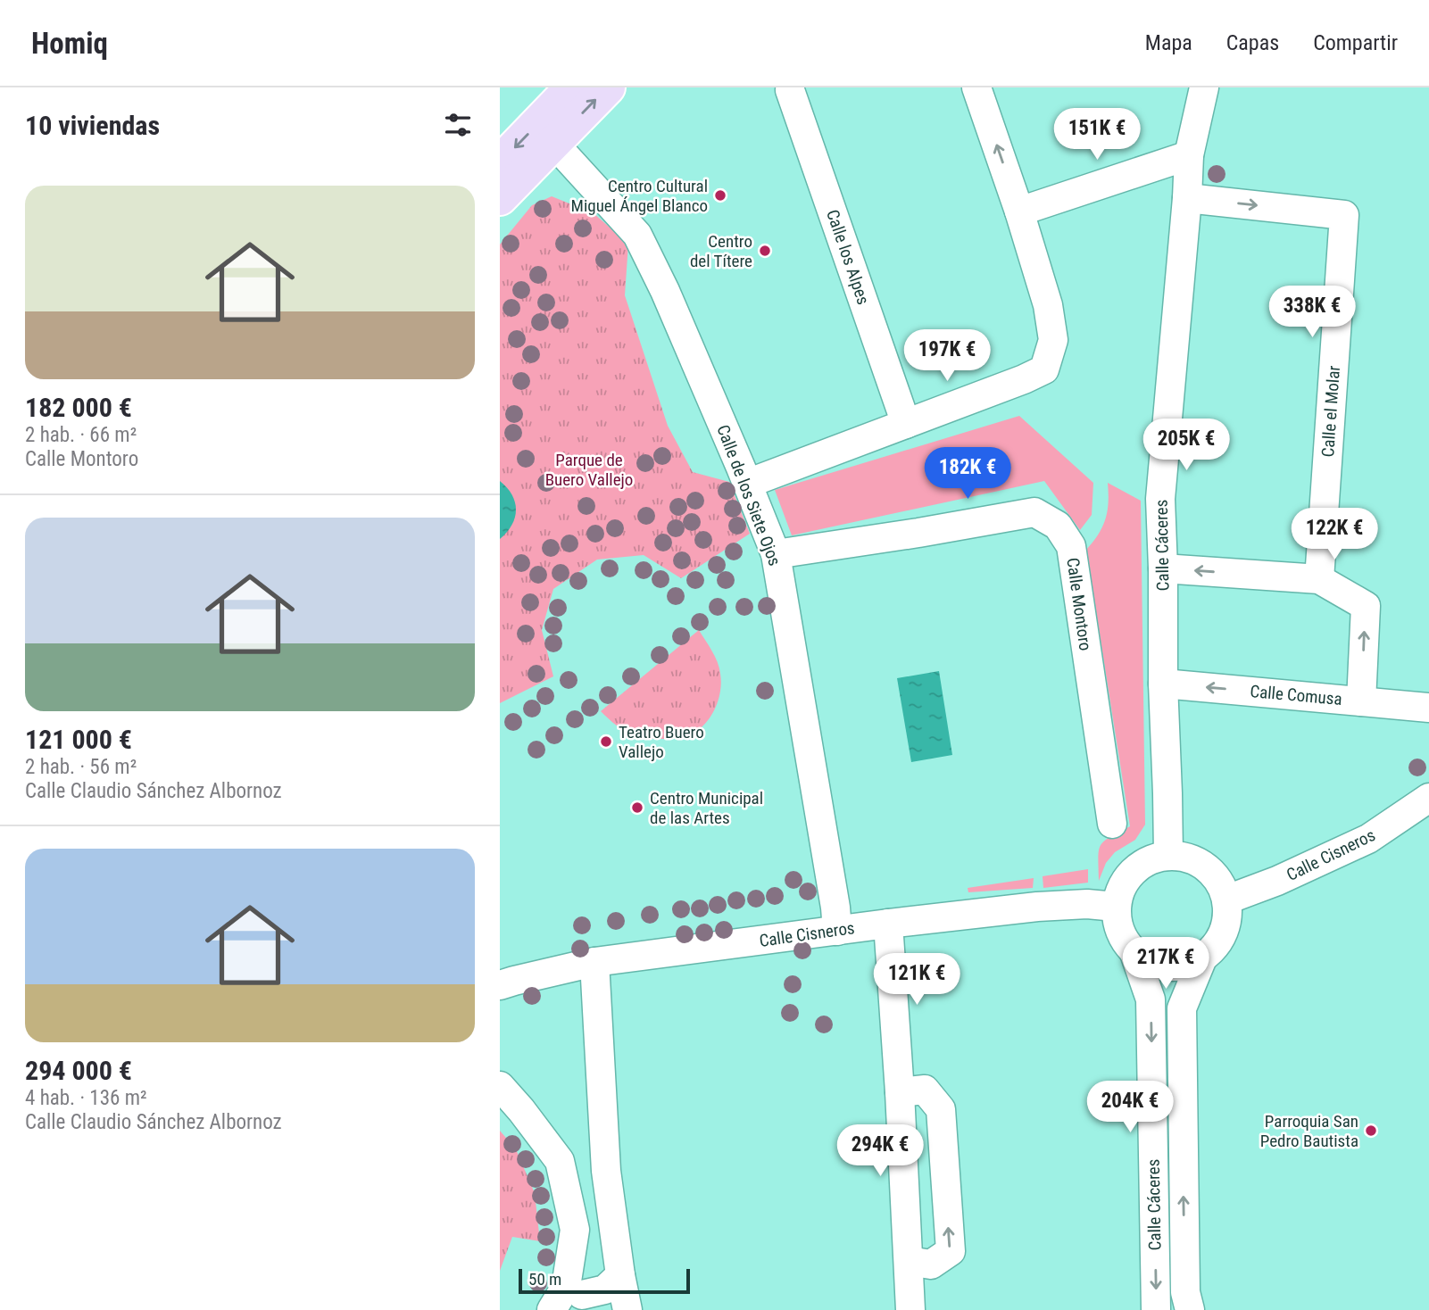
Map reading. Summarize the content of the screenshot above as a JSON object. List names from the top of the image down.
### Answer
{
  "streets": {
    "street": [
      "Calle los Alpes",
      "Calle el Molar",
      "Calle de los Siete Ojos",
      "Calle Cáceres",
      "Calle Montoro",
      "Calle Comusa",
      "Calle Cisneros"
    ]
  },
  "crossings": [
    ["Calle el Molar", "Calle Cáceres"],
    ["Calle de los Siete Ojos", "Calle Montoro"],
    ["Calle de los Siete Ojos", "Calle Cisneros"],
    ["Calle Cáceres", "Calle Comusa"],
    ["Calle Cáceres", "Calle Cisneros"]
  ],
  "parks": ["Parque de Buero Vallejo"],
  "places": [
    "Centro Cultural Miguel Ángel Blanco",
    "Centro del Títere",
    "Teatro Buero Vallejo",
    "Centro Municipal de las Artes",
    "Parroquia San Pedro Bautista"
  ],
  "scale_bar": "50 m",
  "page": {
    "header": "Homiq",
    "nav": ["Mapa", "Capas", "Compartir"],
    "heading": "10 viviendas",
    "price": [
      "151K €",
      "338K €",
      "197K €",
      "205K €",
      "182K €",
      "122K €",
      "217K €",
      "121K €",
      "204K €",
      "294K €"
    ],
    "list": [
      {
        "name": "182 000 €",
        "note": "2 hab. · 66 m² · Calle Montoro"
      },
      {
        "name": "121 000 €",
        "note": "2 hab. · 56 m² · Calle Claudio Sánchez Albornoz"
      },
      {
        "name": "294 000 €",
        "note": "4 hab. · 136 m² · Calle Claudio Sánchez Albornoz"
      }
    ],
    "scale": "50 m"
  }
}
